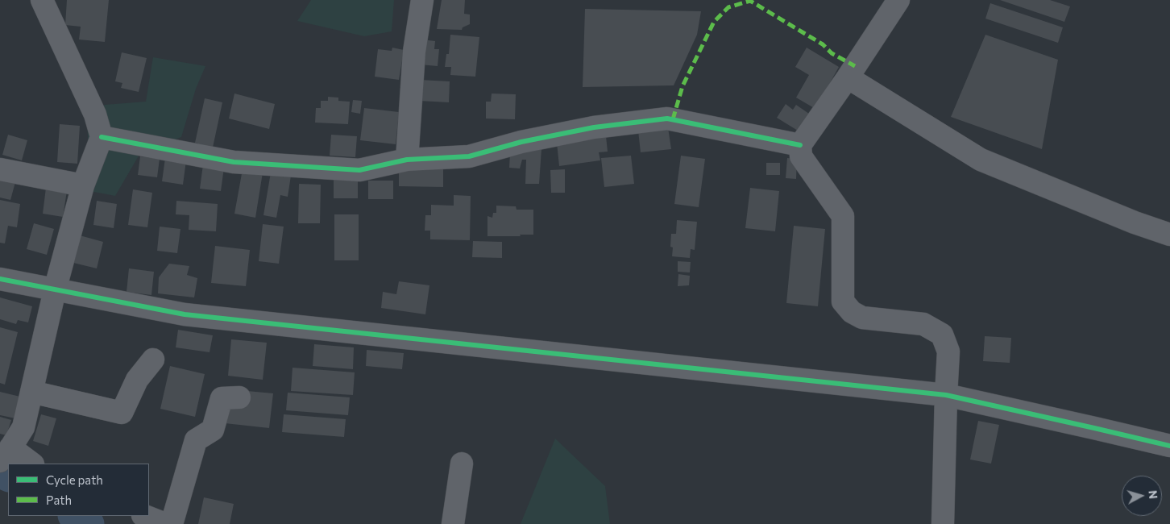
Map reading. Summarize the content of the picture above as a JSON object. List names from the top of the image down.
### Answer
{
  "legend": ["Cycle path", "Path"],
  "north": "right"
}
